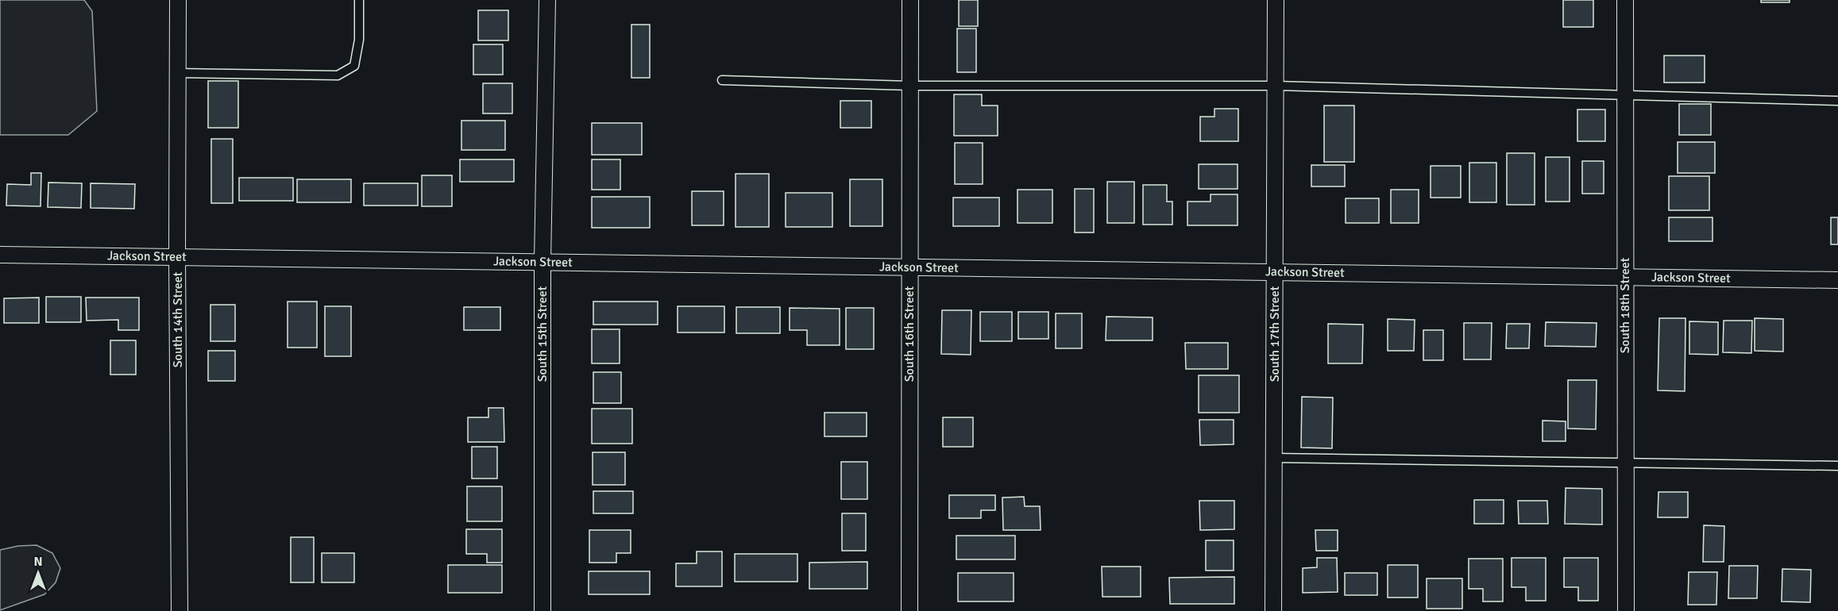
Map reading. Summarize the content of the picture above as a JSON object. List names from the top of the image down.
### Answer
{
  "streets": {
    "street": [
      "Jackson Street",
      "South 18th Street",
      "South 14th Street",
      "South 15th Street",
      "South 16th Street",
      "South 17th Street"
    ]
  },
  "crossings": [
    ["Jackson Street", "South 18th Street"],
    ["Jackson Street", "South 14th Street"],
    ["Jackson Street", "South 15th Street"],
    ["Jackson Street", "South 16th Street"],
    ["Jackson Street", "South 17th Street"]
  ],
  "north": "top"
}
